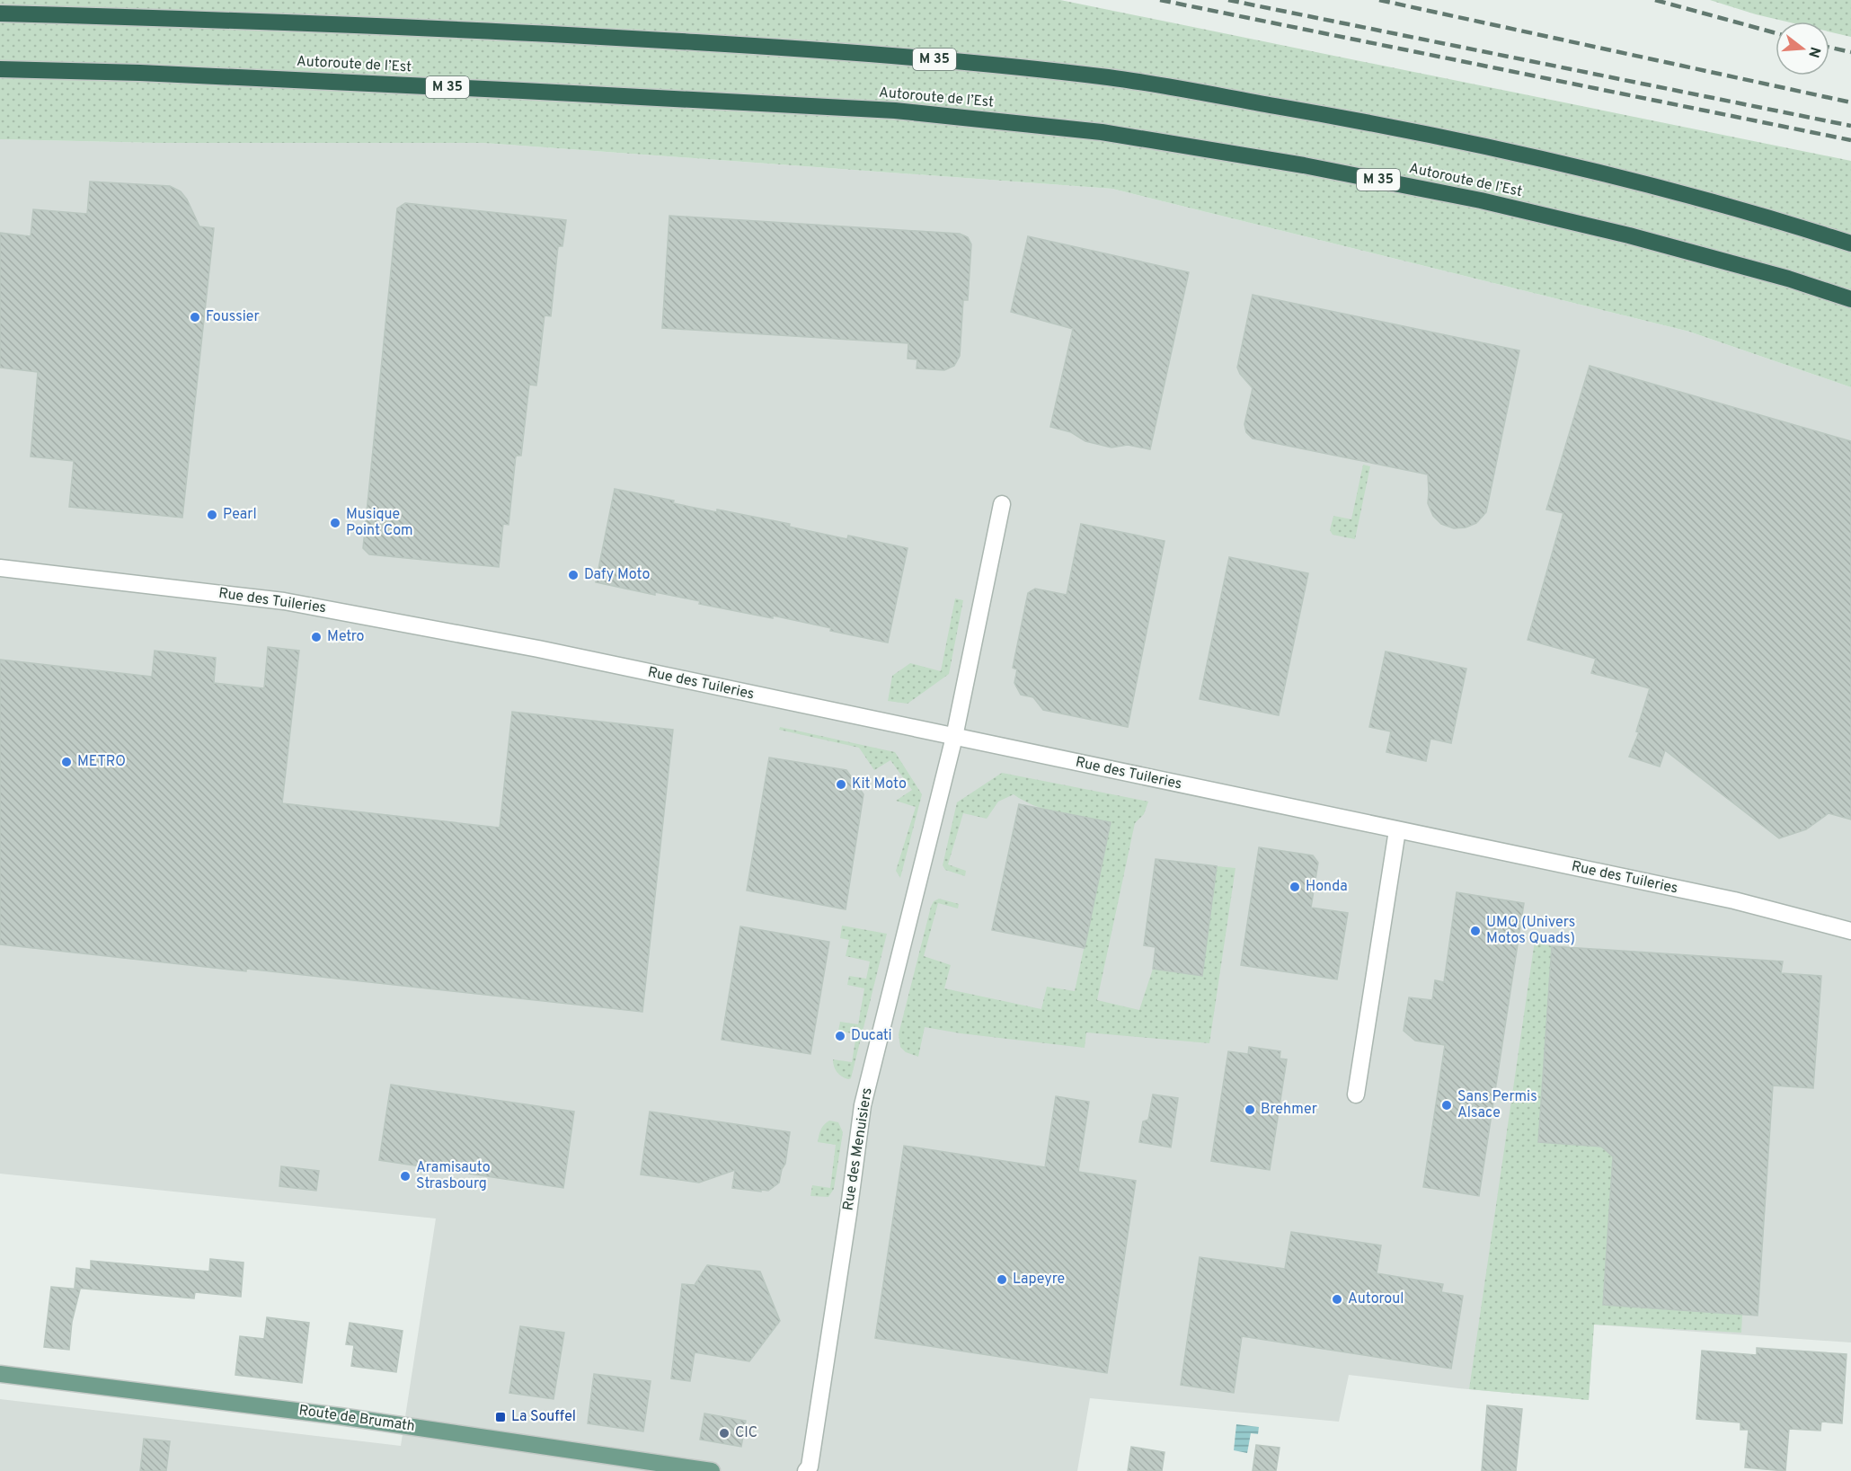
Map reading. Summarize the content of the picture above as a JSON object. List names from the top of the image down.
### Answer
{
  "streets": {
    "highway": ["M 35", "Autoroute de l’Est"],
    "main road": ["Route de Brumath"],
    "street": ["Rue des Tuileries", "Rue des Menuisiers"]
  },
  "crossings": [
    ["Rue des Tuileries", "Rue des Menuisiers"]
  ],
  "places": {
    "other": [
      "Foussier",
      "Pearl",
      "Musique Point Com",
      "Dafy Moto",
      "Metro",
      "METRO",
      "Kit Moto",
      "Honda",
      "UMQ (Univers Motos Quads)",
      "Ducati",
      "Sans Permis Alsace",
      "Brehmer",
      "Aramisauto Strasbourg",
      "Lapeyre",
      "Autoroul",
      "CIC"
    ],
    "transit": ["La Souffel"]
  },
  "north": "right"
}
